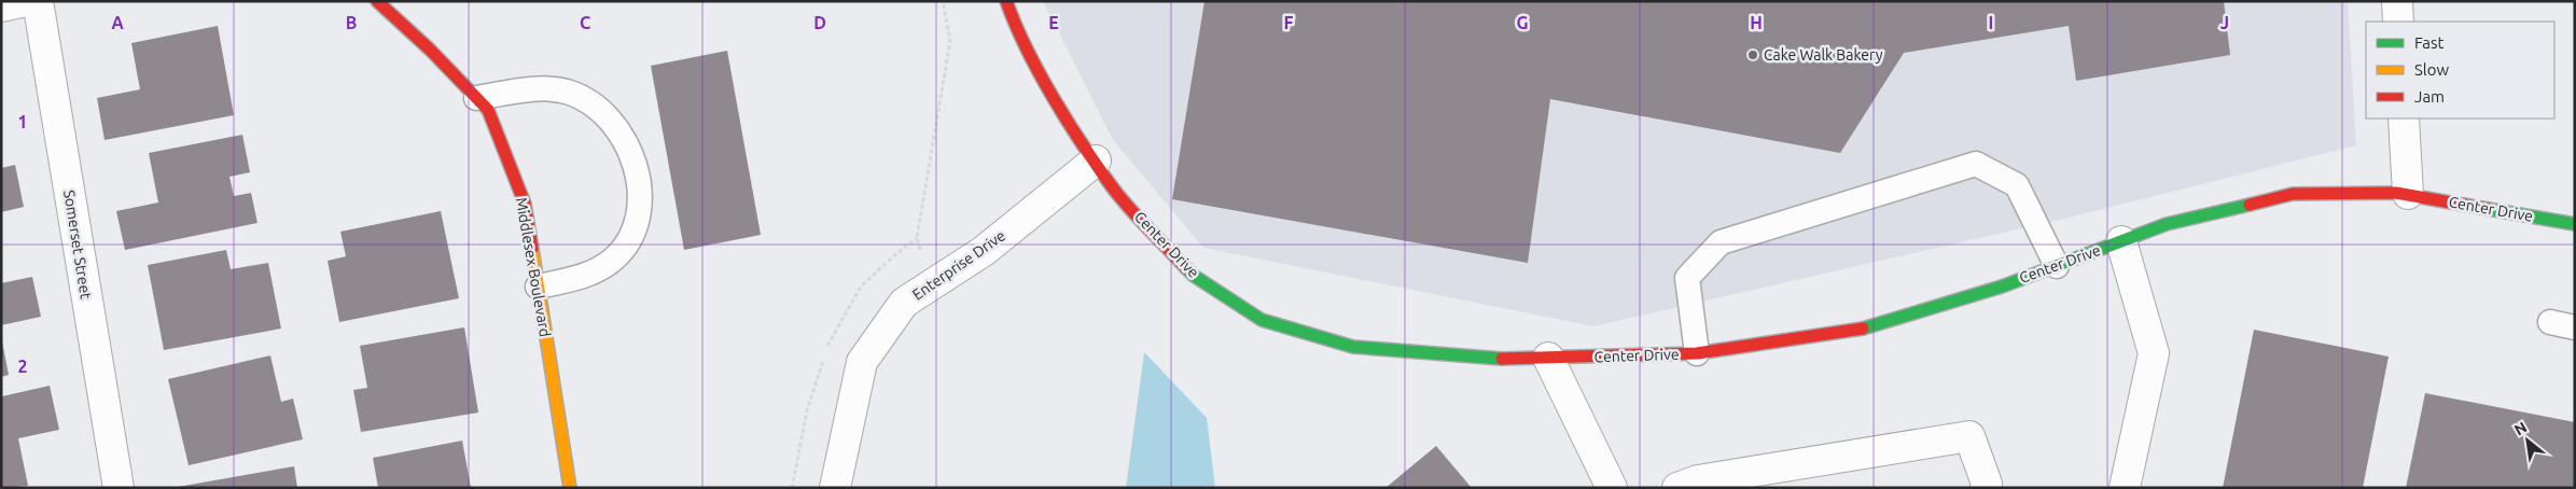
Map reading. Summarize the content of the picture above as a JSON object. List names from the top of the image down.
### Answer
{
  "streets": {
    "street": [
      "Center Drive",
      "Somerset Street",
      "Enterprise Drive",
      "Middlesex Boulevard"
    ]
  },
  "crossings": [
    ["Center Drive", "Enterprise Drive"]
  ],
  "places": ["Cake Walk Bakery"],
  "legend": ["Fast", "Slow", "Jam"],
  "north": "top left",
  "grid": {
    "columns": [
      "A",
      "B",
      "C",
      "D",
      "E",
      "F",
      "G",
      "H",
      "I",
      "J"
    ],
    "rows": ["1", "2"]
  }
}
